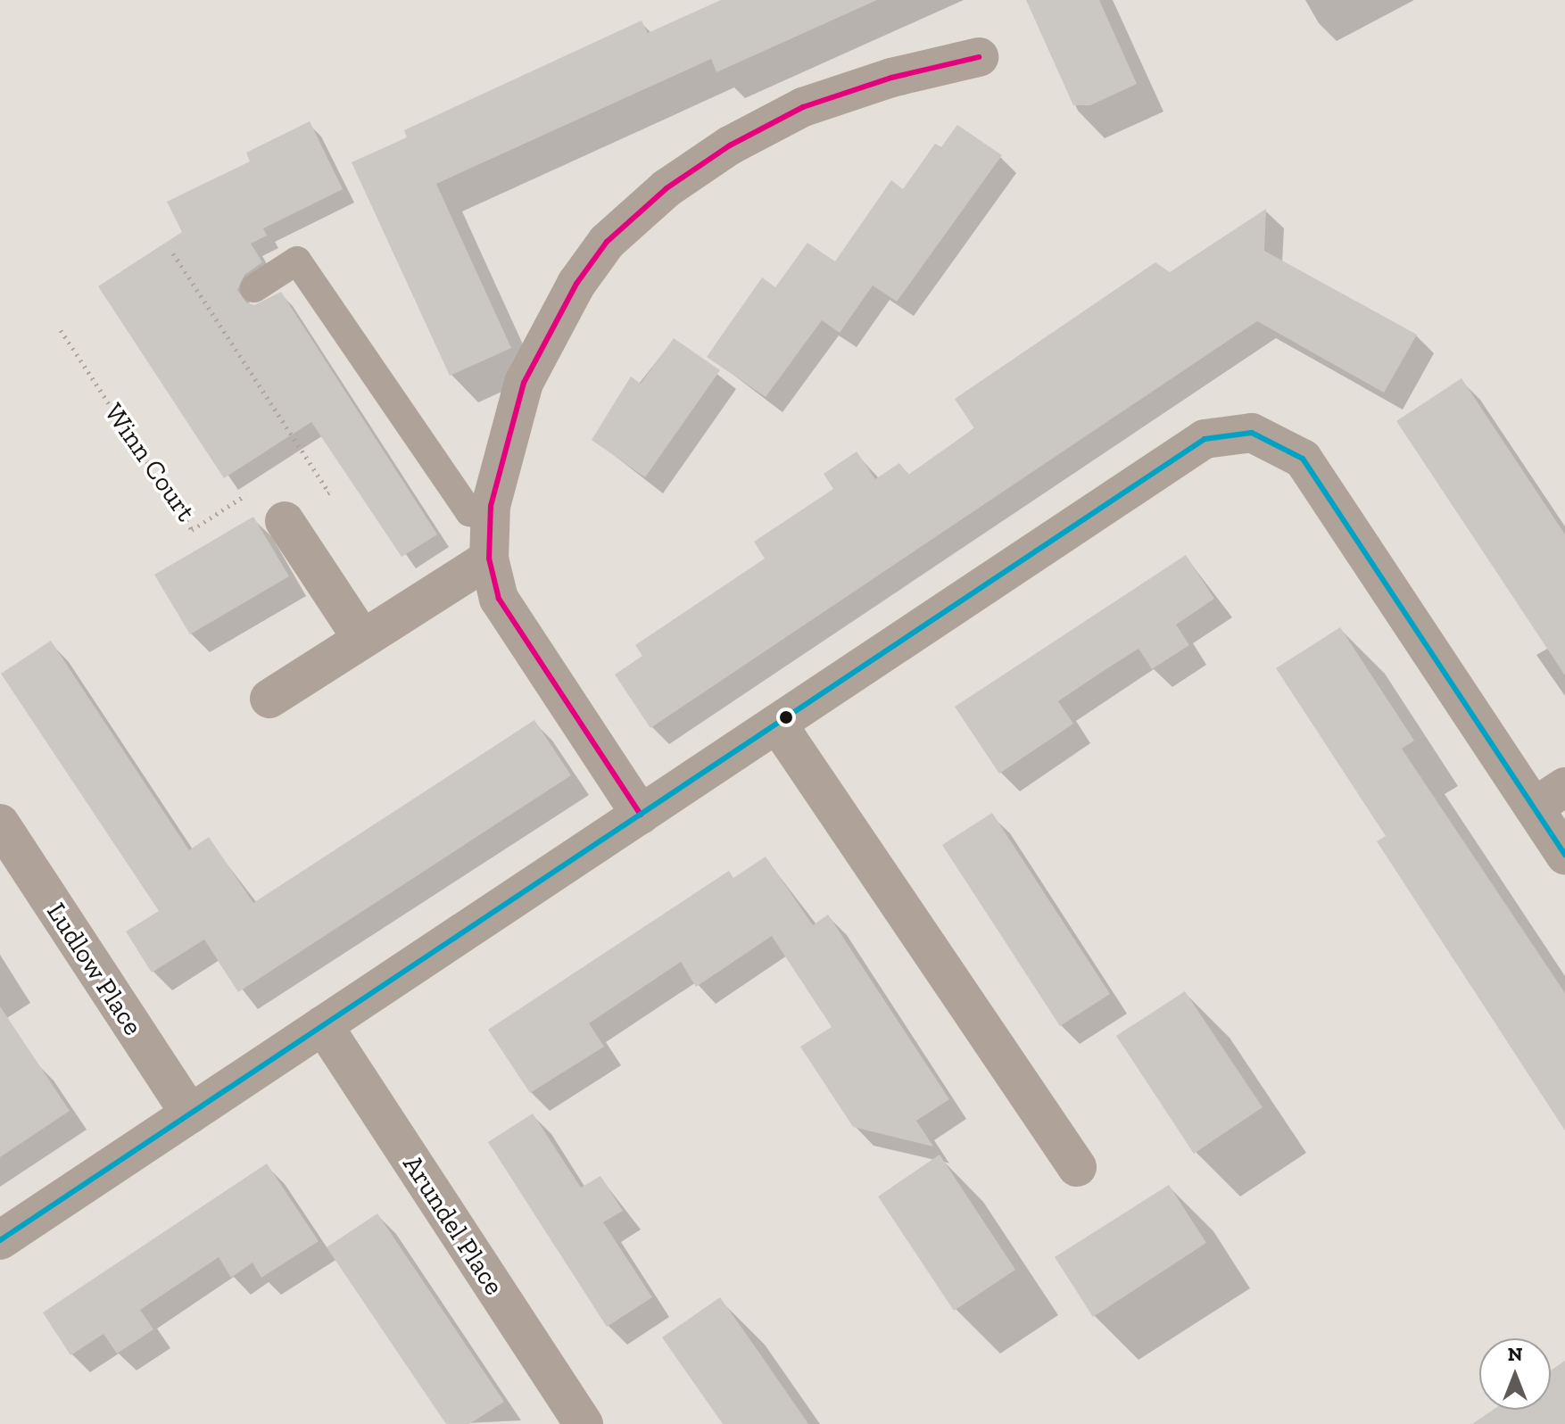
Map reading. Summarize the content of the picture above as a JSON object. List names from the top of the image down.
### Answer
{
  "streets": {
    "street": ["Ludlow Place", "Arundel Place"],
    "path": ["Winn Court"]
  },
  "north": "top"
}
